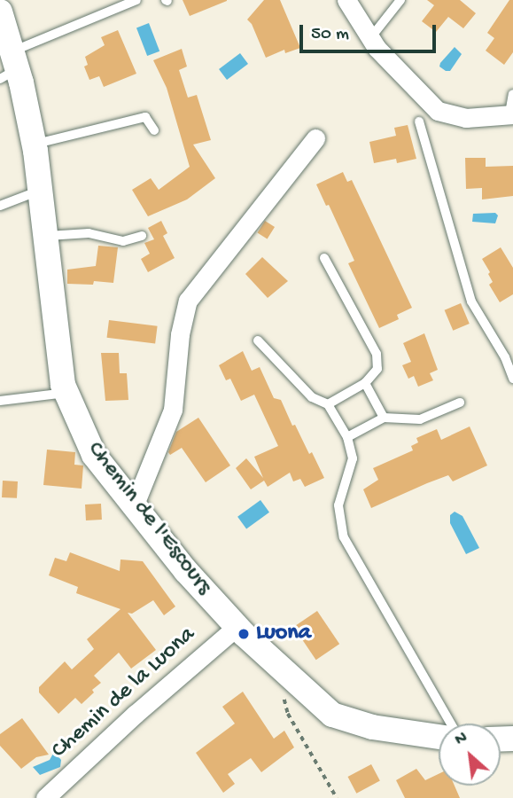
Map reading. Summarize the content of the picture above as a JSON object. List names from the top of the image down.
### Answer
{
  "streets": {
    "street": ["Chemin de l'Escours", "Chemin de la Luona"]
  },
  "crossings": [
    ["Chemin de l'Escours", "Chemin de la Luona"]
  ],
  "places": ["Luona"],
  "scale_bar": "50 m",
  "north": "top left"
}
